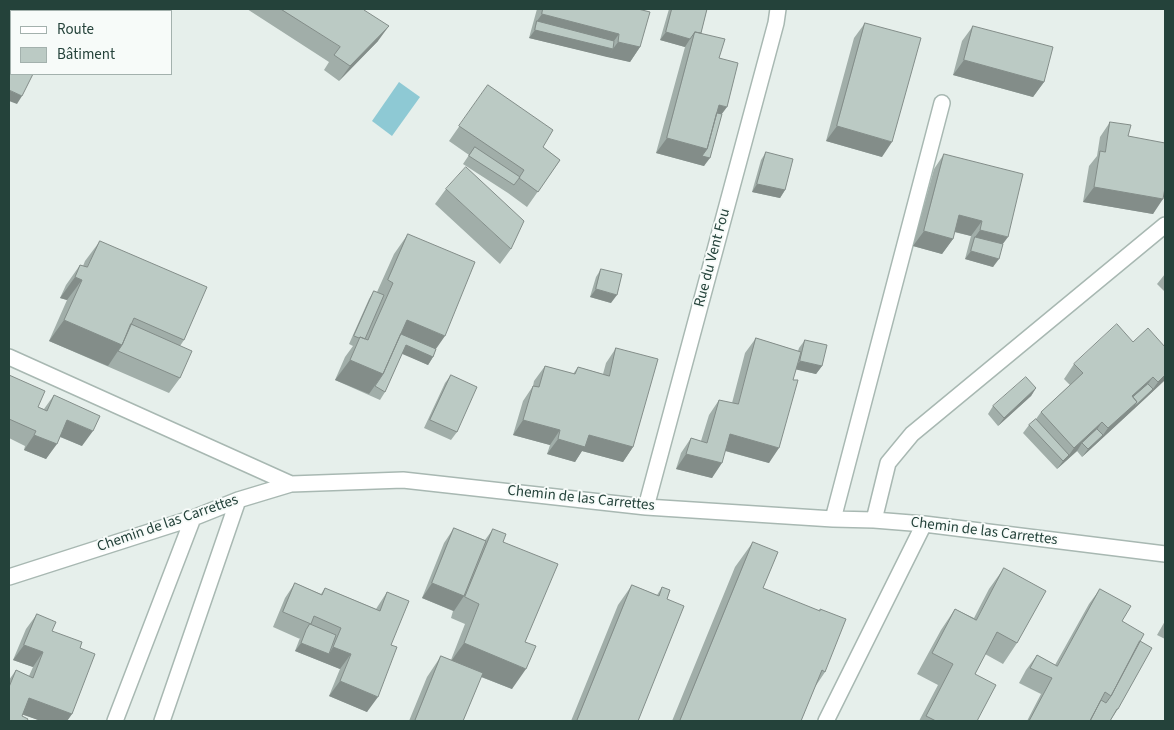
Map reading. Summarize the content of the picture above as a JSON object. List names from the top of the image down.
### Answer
{
  "streets": {
    "street": ["Rue du Vent Fou", "Chemin de las Carrettes"]
  },
  "crossings": [
    ["Rue du Vent Fou", "Chemin de las Carrettes"]
  ],
  "legend": ["Route", "Bâtiment"]
}
